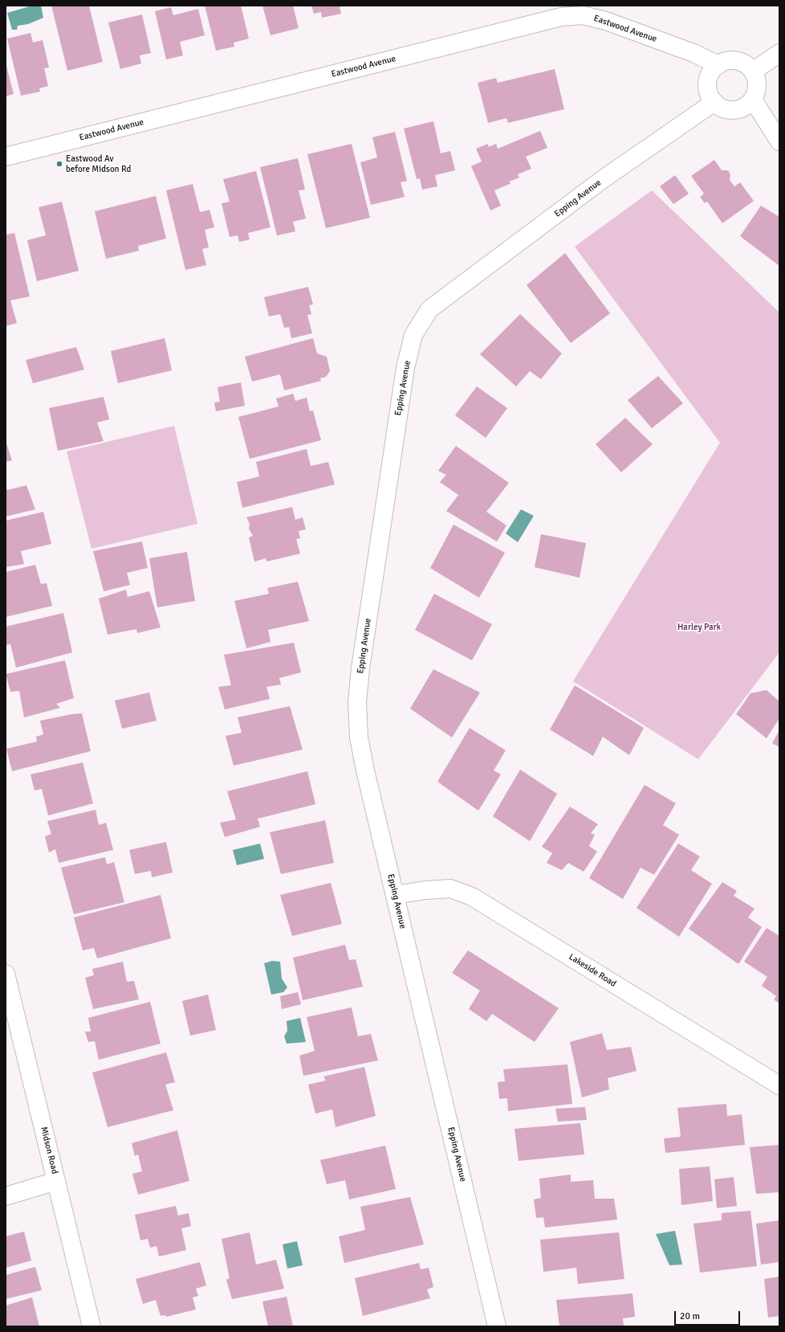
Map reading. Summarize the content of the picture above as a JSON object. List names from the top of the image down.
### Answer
{
  "streets": {
    "street": [
      "Eastwood Avenue",
      "Epping Avenue",
      "Lakeside Road",
      "Midson Road"
    ]
  },
  "crossings": [
    ["Eastwood Avenue", "Epping Avenue"],
    ["Epping Avenue", "Lakeside Road"]
  ],
  "parks": ["Harley Park"],
  "places": ["Eastwood Av before Midson Rd"],
  "scale_bar": "20 m"
}
